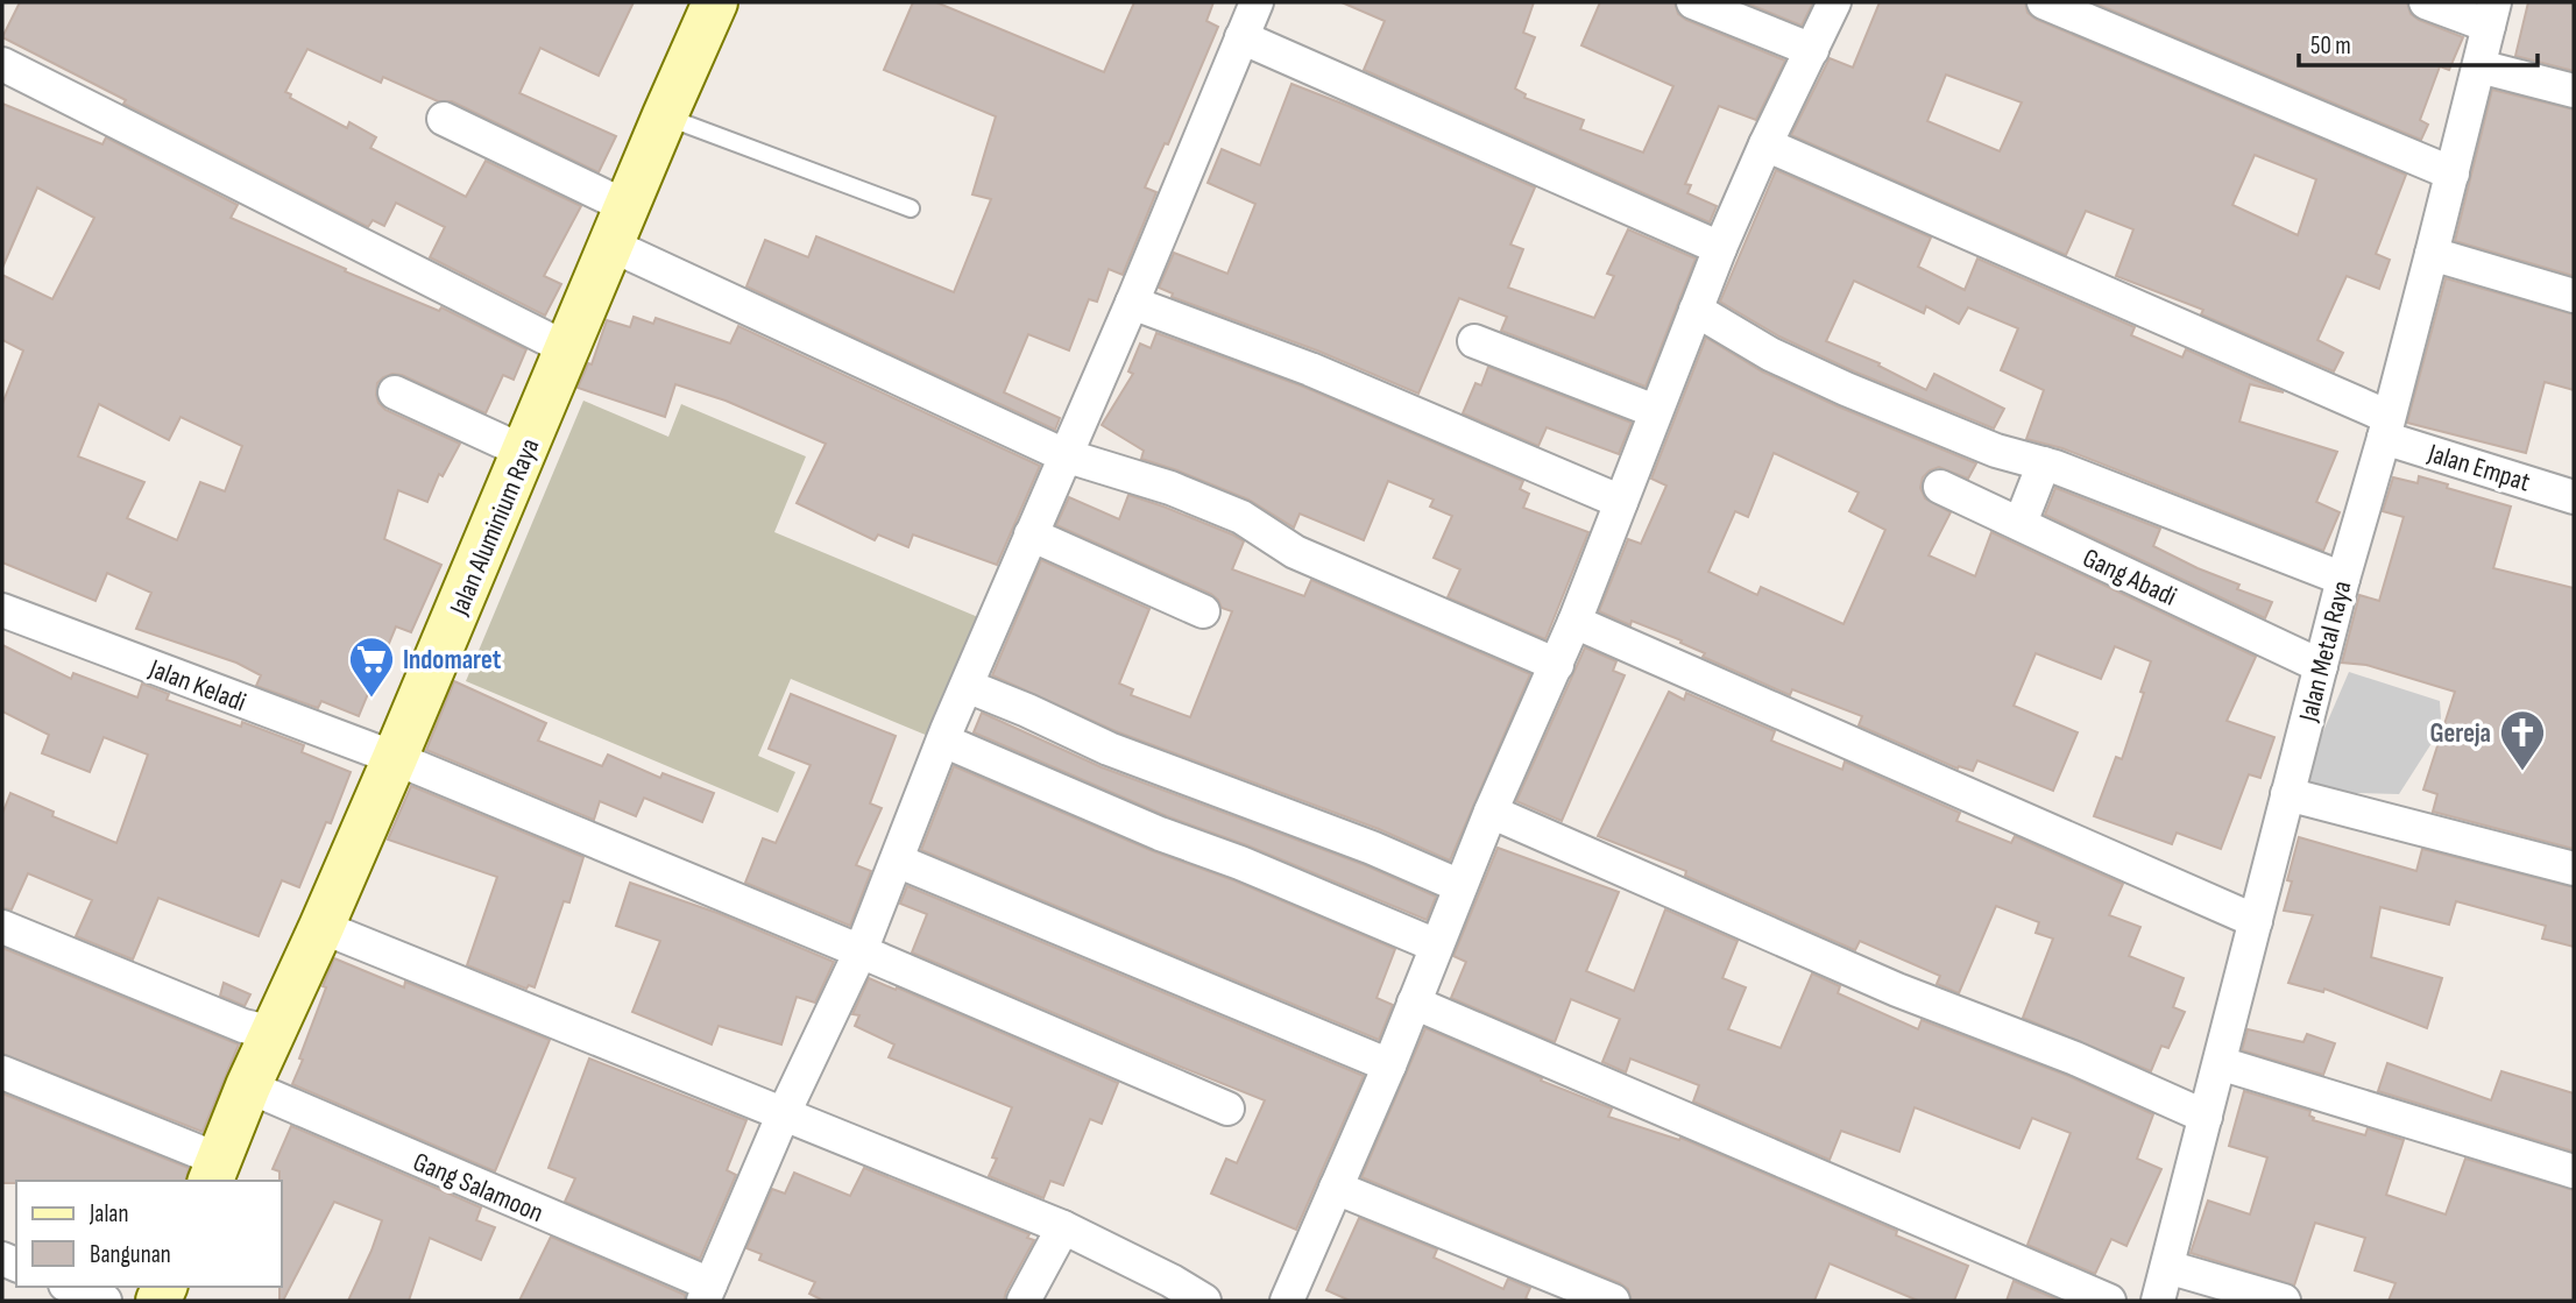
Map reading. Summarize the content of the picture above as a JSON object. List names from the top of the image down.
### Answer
{
  "streets": {
    "main road": ["Jalan Aluminium Raya"],
    "street": [
      "Jalan Empat",
      "Gang Abadi",
      "Jalan Metal Raya",
      "Jalan Keladi",
      "Gang Salamoon"
    ]
  },
  "crossings": [
    ["Jalan Empat", "Jalan Metal Raya"],
    ["Jalan Aluminium Raya", "Jalan Keladi"],
    ["Jalan Aluminium Raya", "Gang Salamoon"],
    ["Gang Abadi", "Jalan Metal Raya"]
  ],
  "places": {
    "supermarket": ["Indomaret"],
    "church": ["Gereja"]
  },
  "legend": ["Jalan", "Bangunan"],
  "scale_bar": "50 m"
}
